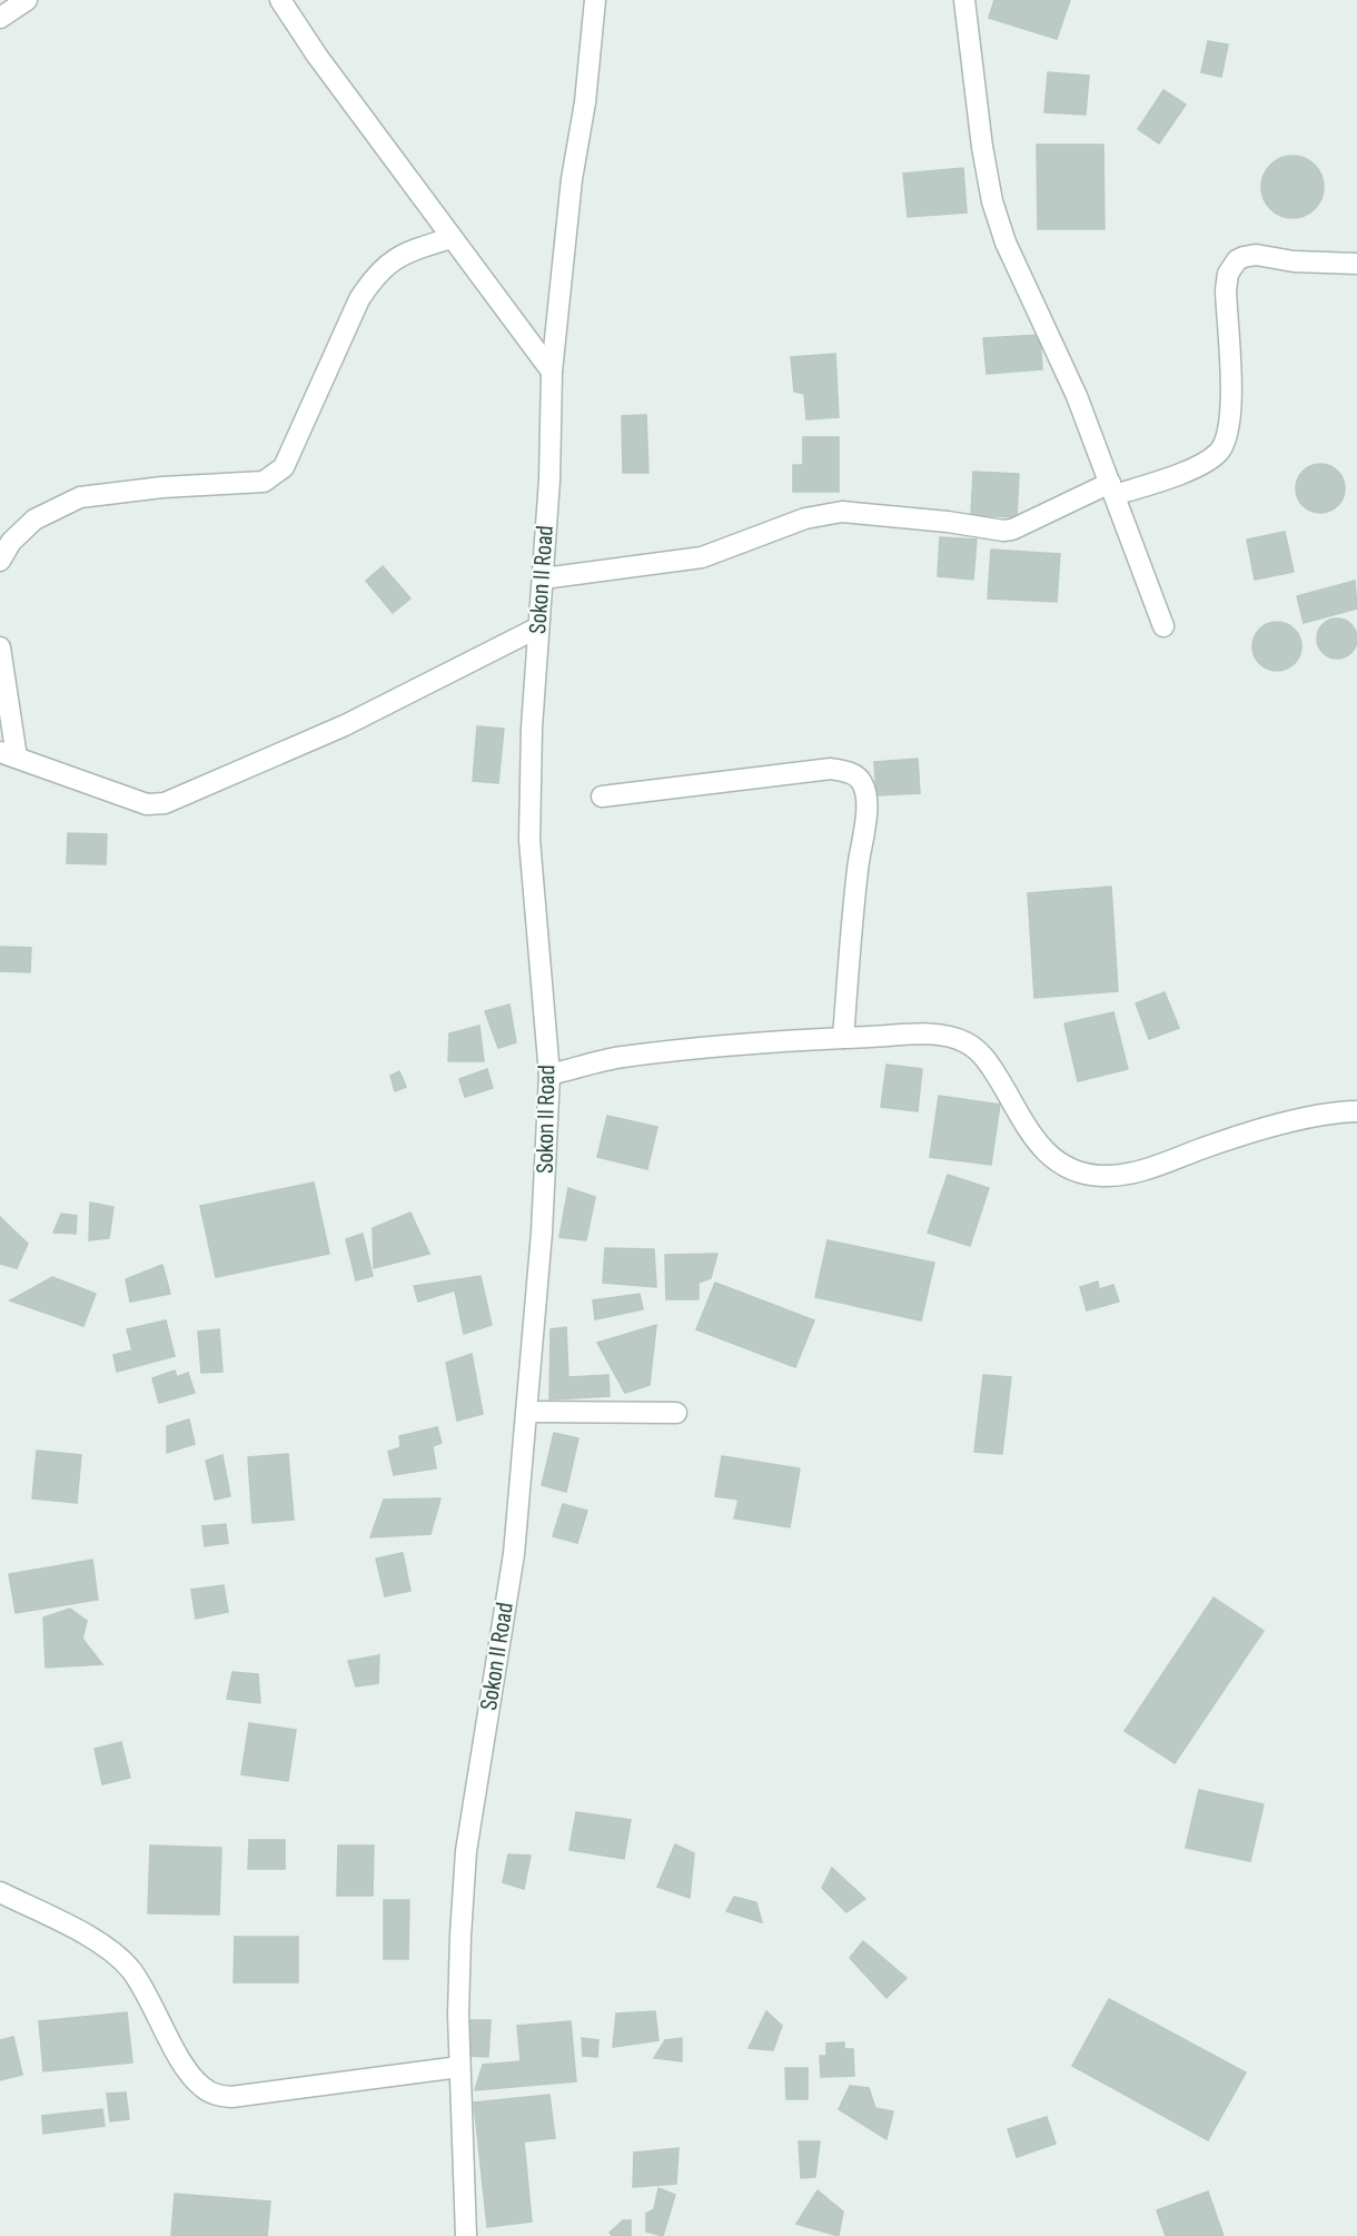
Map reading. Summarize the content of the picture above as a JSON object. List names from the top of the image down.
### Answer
{
  "streets": {
    "street": ["Sokon II Road"]
  }
}
